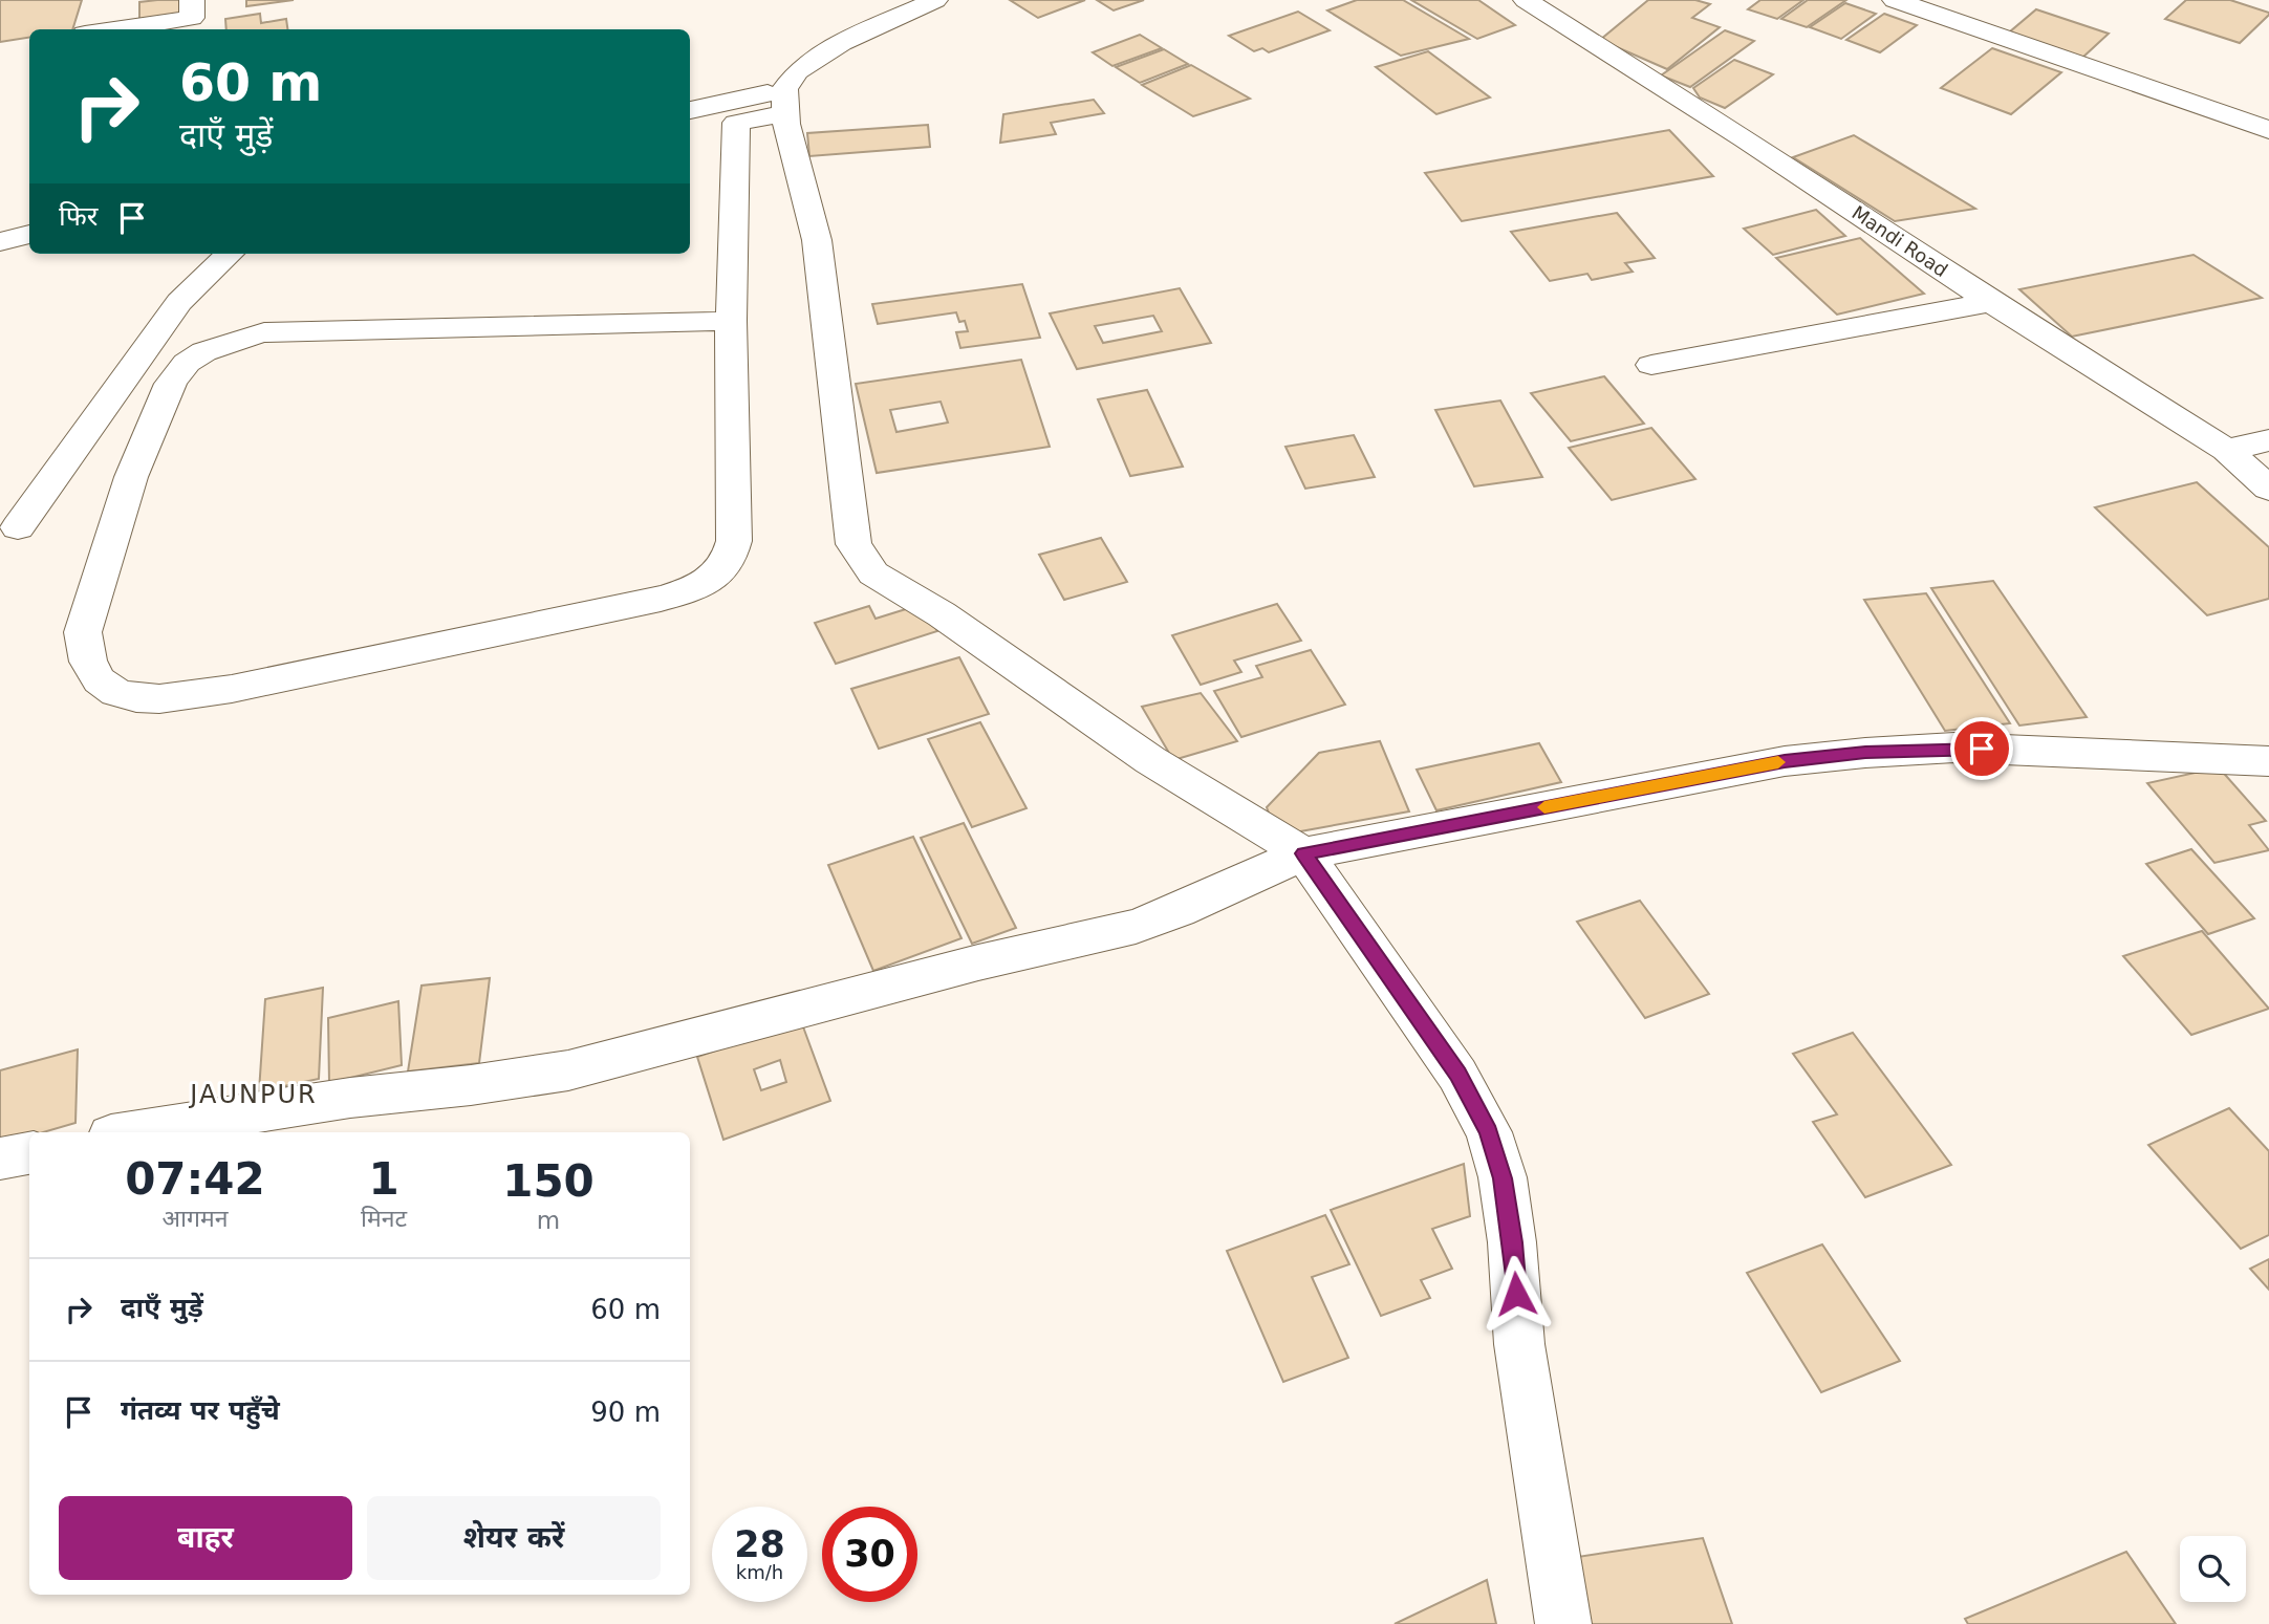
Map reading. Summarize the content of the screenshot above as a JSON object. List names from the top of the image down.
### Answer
{
  "streets": {
    "street": ["Mandi Road"]
  },
  "districts": ["JAUNPUR"],
  "page": {
    "turn": ["60 m", "दाएँ मुड़ें"],
    "then": "फिर",
    "eta": [
      "07:42",
      "आगमन",
      "1",
      "मिनट",
      "150",
      "m"
    ],
    "list": [
      {
        "name": "दाएँ मुड़ें",
        "value": "60 m"
      },
      {
        "name": "गंतव्य पर पहुँचे",
        "value": "90 m"
      }
    ],
    "buttons": ["बाहर", "शेयर करें"],
    "speed": "28 km/h",
    "limit": "30"
  }
}
